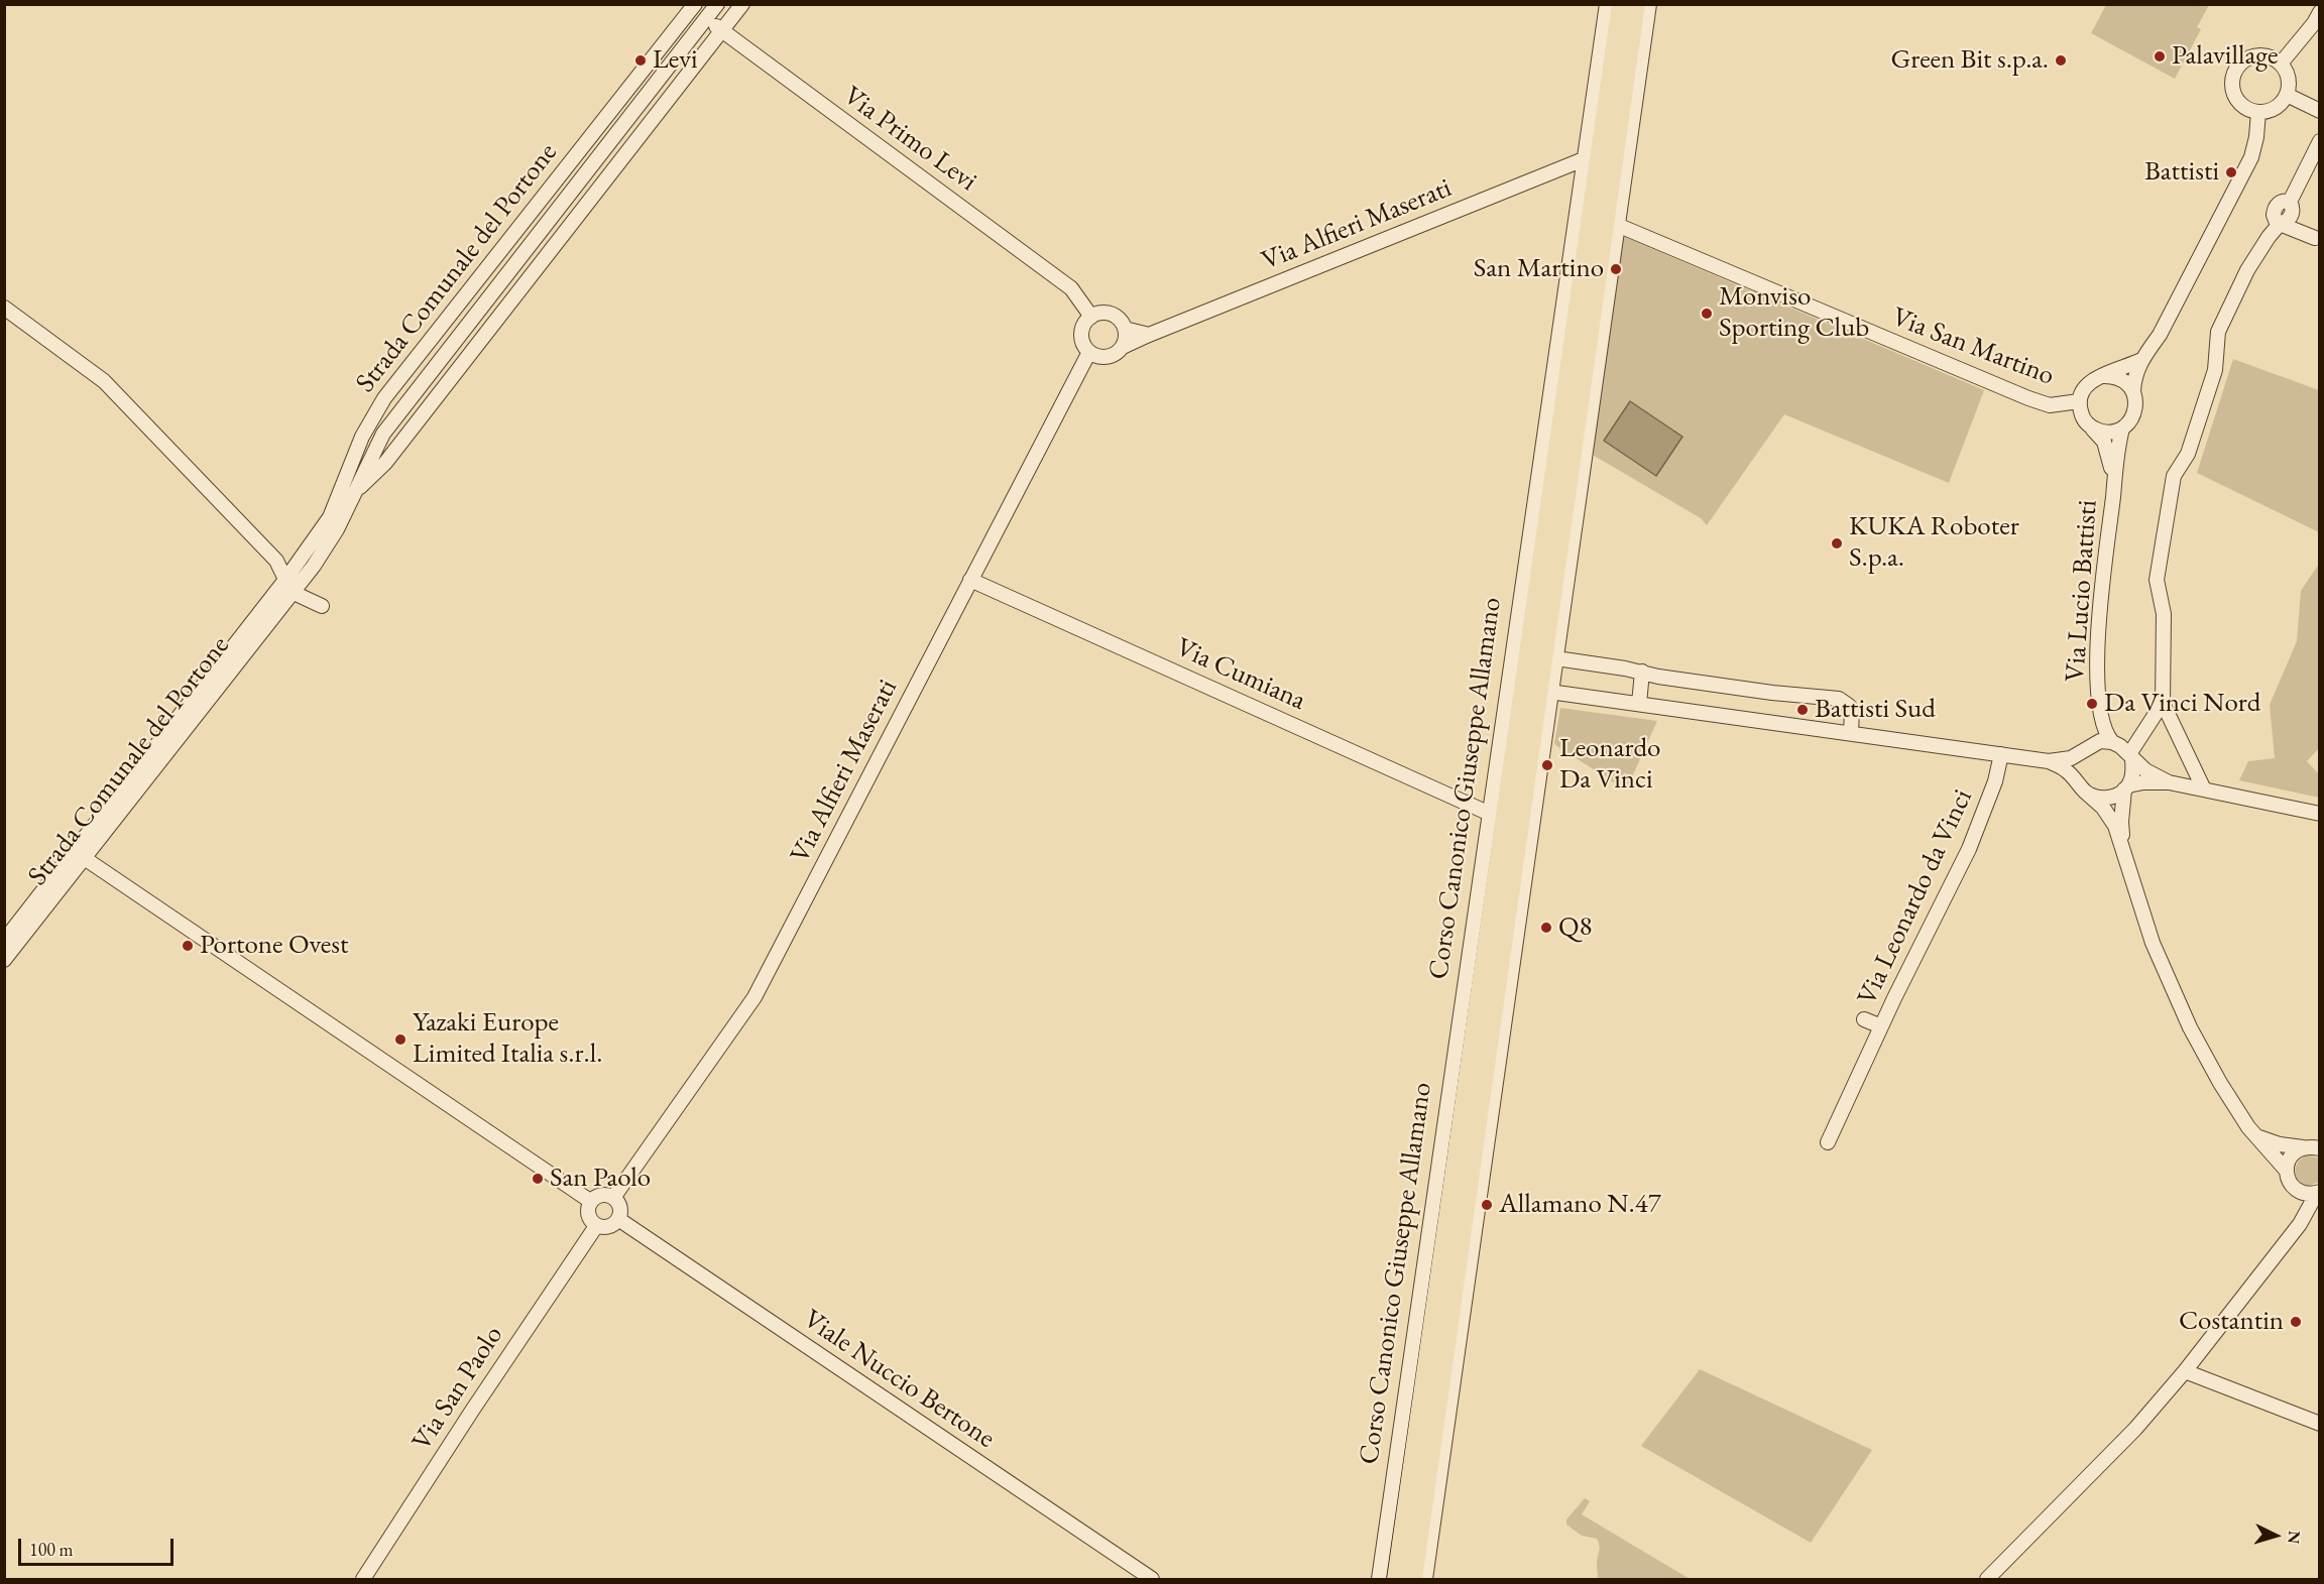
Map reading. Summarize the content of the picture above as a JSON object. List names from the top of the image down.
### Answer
{
  "streets": {
    "main road": ["Corso Canonico Giuseppe Allamano"],
    "street": [
      "Via Primo Levi",
      "Via Alfieri Maserati",
      "Strada Comunale del Portone",
      "Via San Martino",
      "Via Lucio Battisti",
      "Via Cumiana",
      "Via Leonardo da Vinci",
      "Viale Nuccio Bertone",
      "Via San Paolo"
    ]
  },
  "crossings": [
    ["Via Primo Levi", "Via Alfieri Maserati"],
    ["Via Primo Levi", "Strada Comunale del Portone"],
    ["Via Alfieri Maserati", "Via Cumiana"],
    ["Via Alfieri Maserati", "Corso Canonico Giuseppe Allamano"],
    ["Via Alfieri Maserati", "Viale Nuccio Bertone"],
    ["Via Alfieri Maserati", "Via San Paolo"],
    ["Via San Martino", "Via Lucio Battisti"],
    ["Via San Martino", "Corso Canonico Giuseppe Allamano"],
    ["Via Lucio Battisti", "Via Leonardo da Vinci"],
    ["Via Cumiana", "Corso Canonico Giuseppe Allamano"],
    ["Corso Canonico Giuseppe Allamano", "Via Leonardo da Vinci"],
    ["Viale Nuccio Bertone", "Via San Paolo"]
  ],
  "places": [
    "Palavillage",
    "Levi",
    "Green Bit s.p.a.",
    "Battisti",
    "San Martino",
    "Monviso Sporting Club",
    "KUKA Roboter S.p.a.",
    "Da Vinci Nord",
    "Battisti Sud",
    "Leonardo Da Vinci",
    "Q8",
    "Portone Ovest",
    "Yazaki Europe Limited Italia s.r.l.",
    "San Paolo",
    "Allamano N.47",
    "Costantin"
  ],
  "scale_bar": "100 m",
  "north": "right"
}
